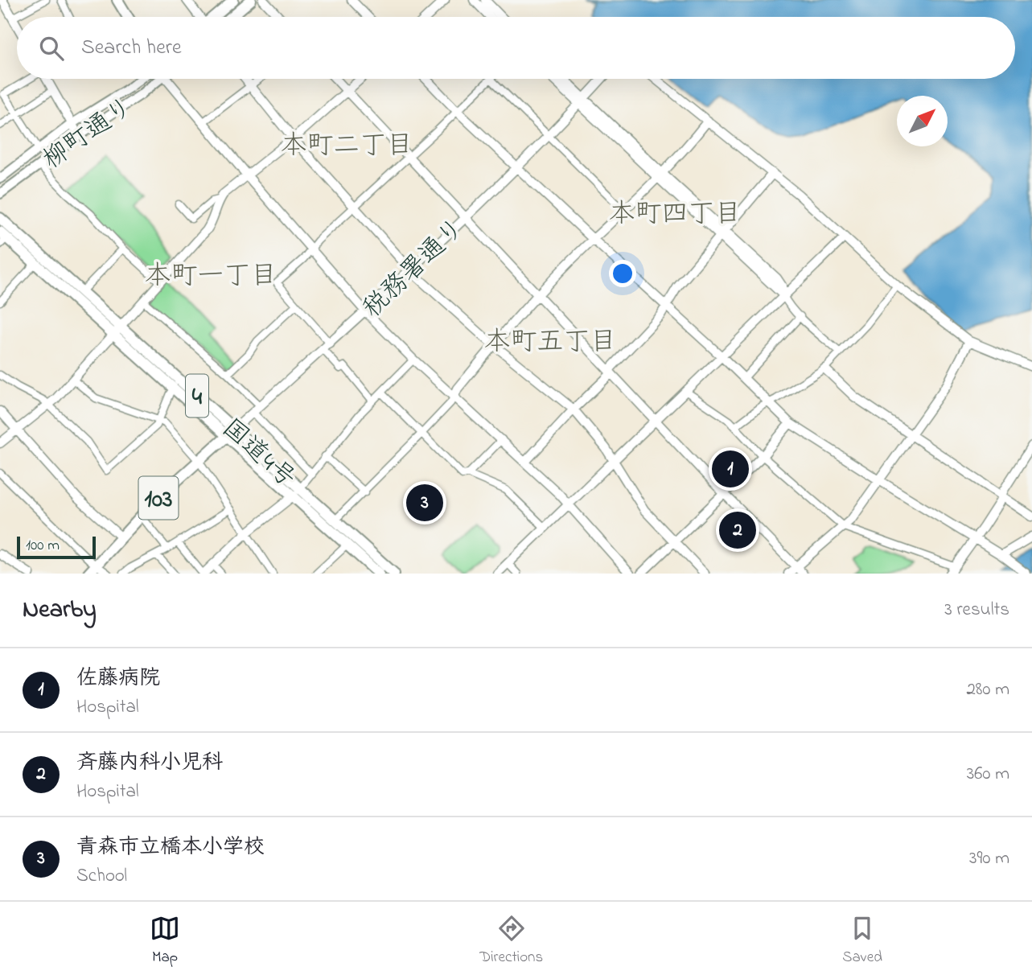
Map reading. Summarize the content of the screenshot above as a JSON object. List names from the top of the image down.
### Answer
{
  "streets": {
    "main road": [
      "柳町通り",
      "4",
      "国道4号",
      "103"
    ],
    "street": ["税務署通り"]
  },
  "crossings": [
    ["税務署通り", "国道4号"],
    ["税務署通り", "103"],
    ["国道4号", "103"]
  ],
  "districts": [
    "本町二丁目",
    "本町四丁目",
    "本町一丁目",
    "本町五丁目"
  ],
  "scale_bar": "100 m",
  "north": "top right",
  "page": {
    "search": "Search here",
    "pins": ["1", "3", "2"],
    "scale": "100 m",
    "heading": ["Nearby", "3 results"],
    "list": [
      {
        "mark": "1",
        "name": "佐藤病院",
        "note": "Hospital",
        "value": "280 m"
      },
      {
        "mark": "2",
        "name": "斉藤内科小児科",
        "note": "Hospital",
        "value": "360 m"
      },
      {
        "mark": "3",
        "name": "青森市立橋本小学校",
        "note": "School",
        "value": "390 m"
      }
    ],
    "nav": ["Map", "Directions", "Saved"]
  }
}
